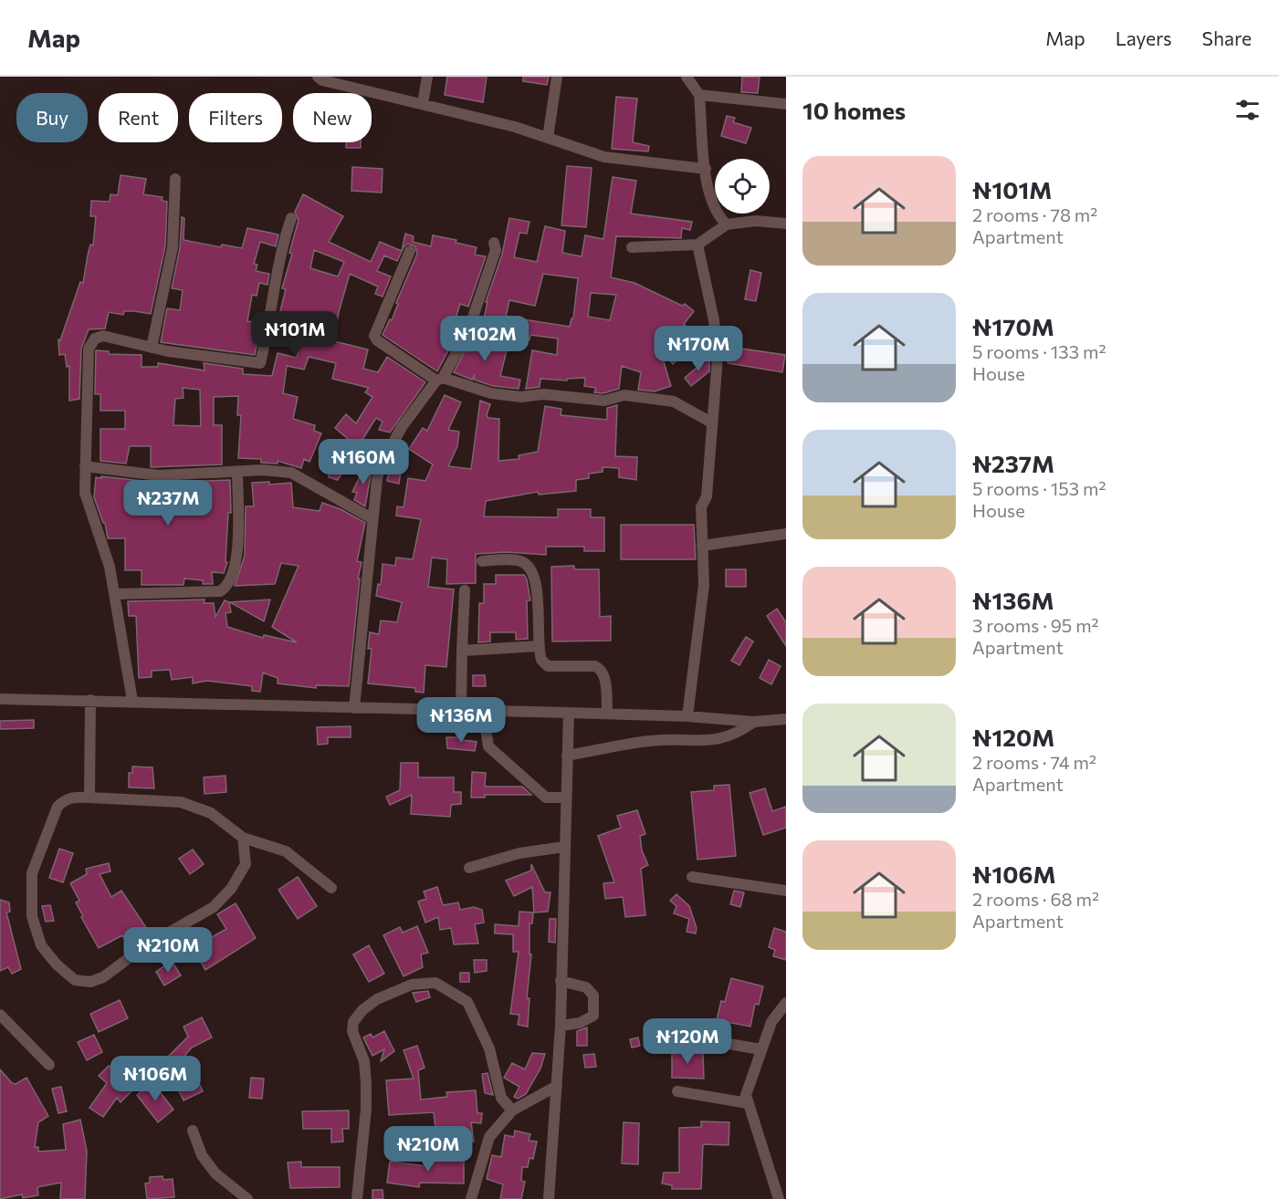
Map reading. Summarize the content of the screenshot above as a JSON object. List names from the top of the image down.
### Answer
{
  "page": {
    "header": "Map",
    "nav": ["Map", "Layers", "Share"],
    "heading": "10 homes",
    "chip": [
      "Buy",
      "Rent",
      "Filters",
      "New"
    ],
    "list": [
      {
        "name": "₦101M",
        "note": "2 rooms · 78 m² · Apartment"
      },
      {
        "name": "₦170M",
        "note": "5 rooms · 133 m² · House"
      },
      {
        "name": "₦237M",
        "note": "5 rooms · 153 m² · House"
      },
      {
        "name": "₦136M",
        "note": "3 rooms · 95 m² · Apartment"
      },
      {
        "name": "₦120M",
        "note": "2 rooms · 74 m² · Apartment"
      },
      {
        "name": "₦106M",
        "note": "2 rooms · 68 m² · Apartment"
      }
    ],
    "price": [
      "₦101M",
      "₦102M",
      "₦170M",
      "₦160M",
      "₦237M",
      "₦136M",
      "₦210M",
      "₦120M",
      "₦106M",
      "₦210M"
    ]
  }
}
